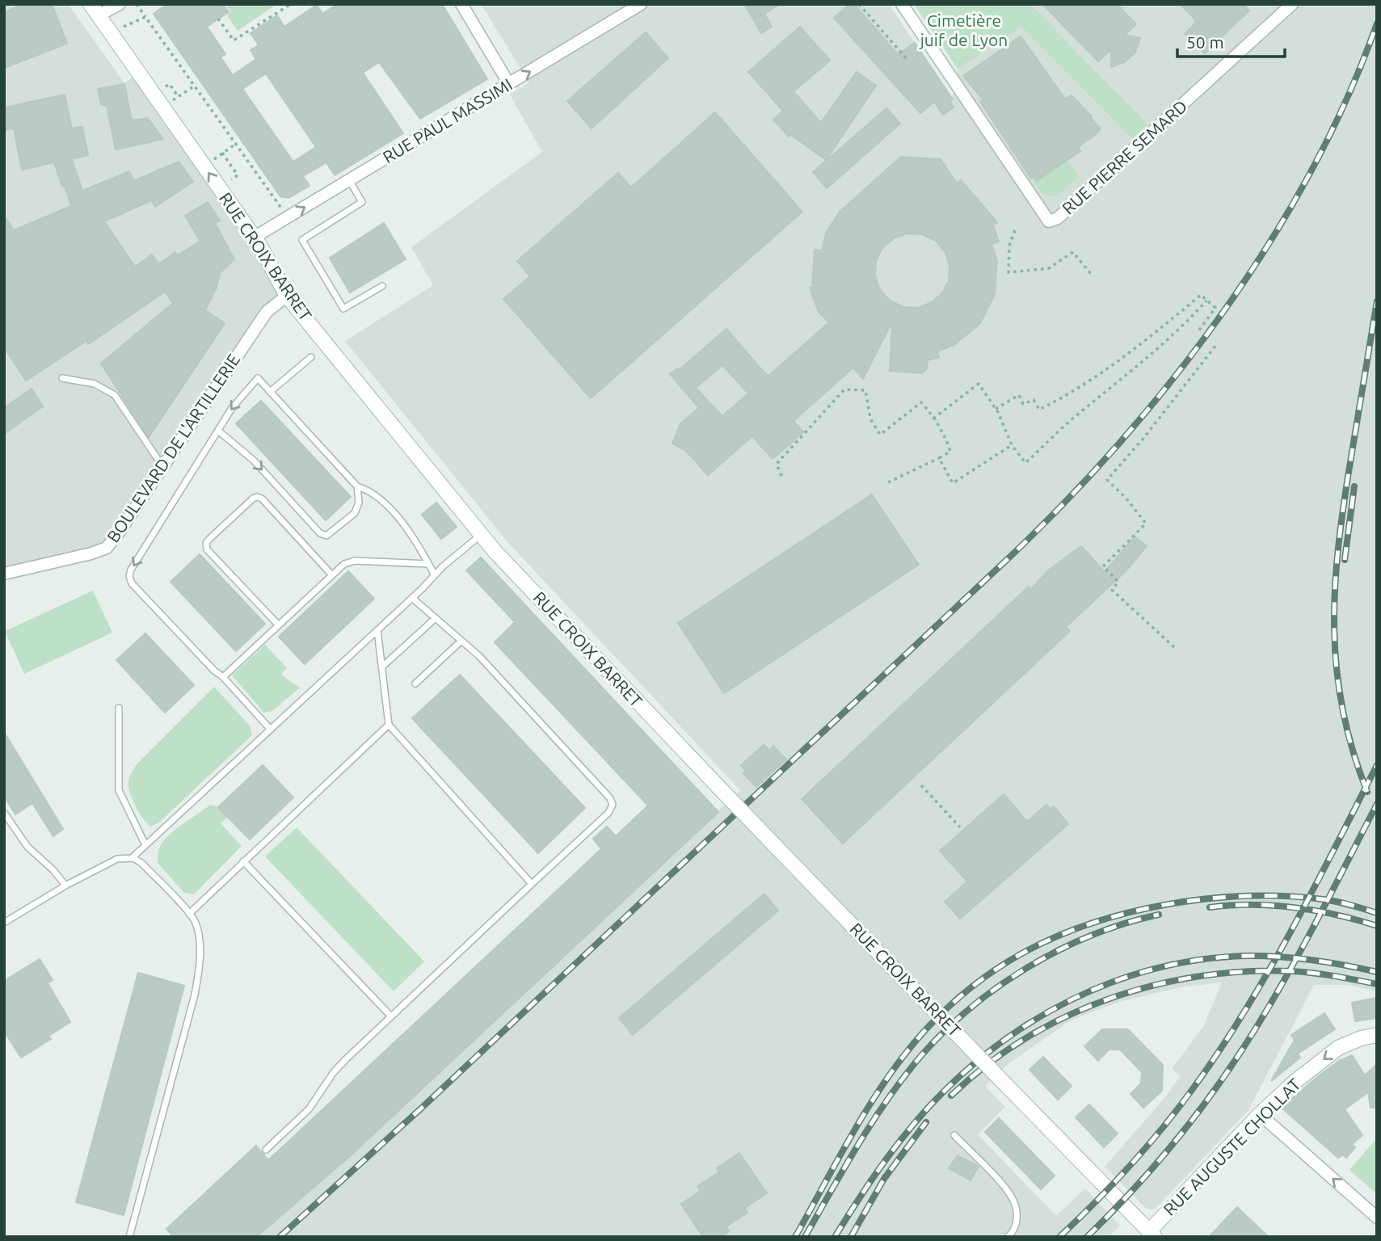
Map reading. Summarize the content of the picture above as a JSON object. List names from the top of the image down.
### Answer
{
  "streets": {
    "street": [
      "RUE PAUL MASSIMI",
      "RUE PIERRE SEMARD",
      "RUE CROIX BARRET",
      "BOULEVARD DE L'ARTILLERIE",
      "RUE AUGUSTE CHOLLAT"
    ]
  },
  "crossings": [
    ["RUE PAUL MASSIMI", "RUE CROIX BARRET"],
    ["RUE CROIX BARRET", "BOULEVARD DE L'ARTILLERIE"],
    ["RUE CROIX BARRET", "RUE AUGUSTE CHOLLAT"]
  ],
  "one_way": ["RUE PAUL MASSIMI", "RUE AUGUSTE CHOLLAT"],
  "parks": ["Cimetière juif de Lyon"],
  "scale_bar": "50 m"
}
